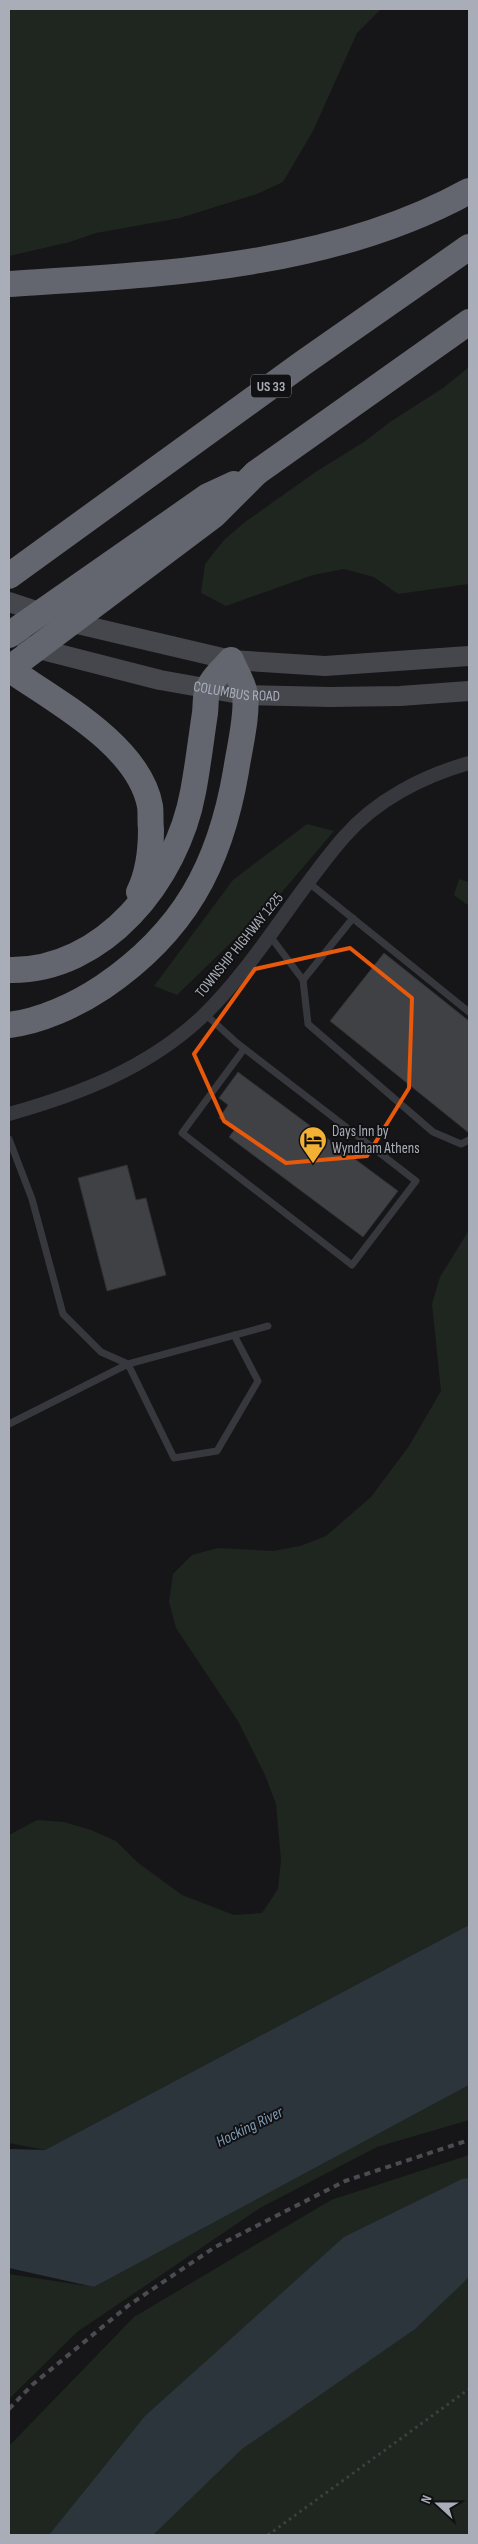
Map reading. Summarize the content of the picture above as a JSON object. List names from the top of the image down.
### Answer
{
  "streets": {
    "highway": ["US 33"],
    "main road": ["COLUMBUS ROAD"],
    "street": ["TOWNSHIP HIGHWAY 1225"]
  },
  "water": ["Hocking River"],
  "places": {
    "hotel": ["Days Inn by Wyndham Athens"]
  },
  "north": "left"
}
